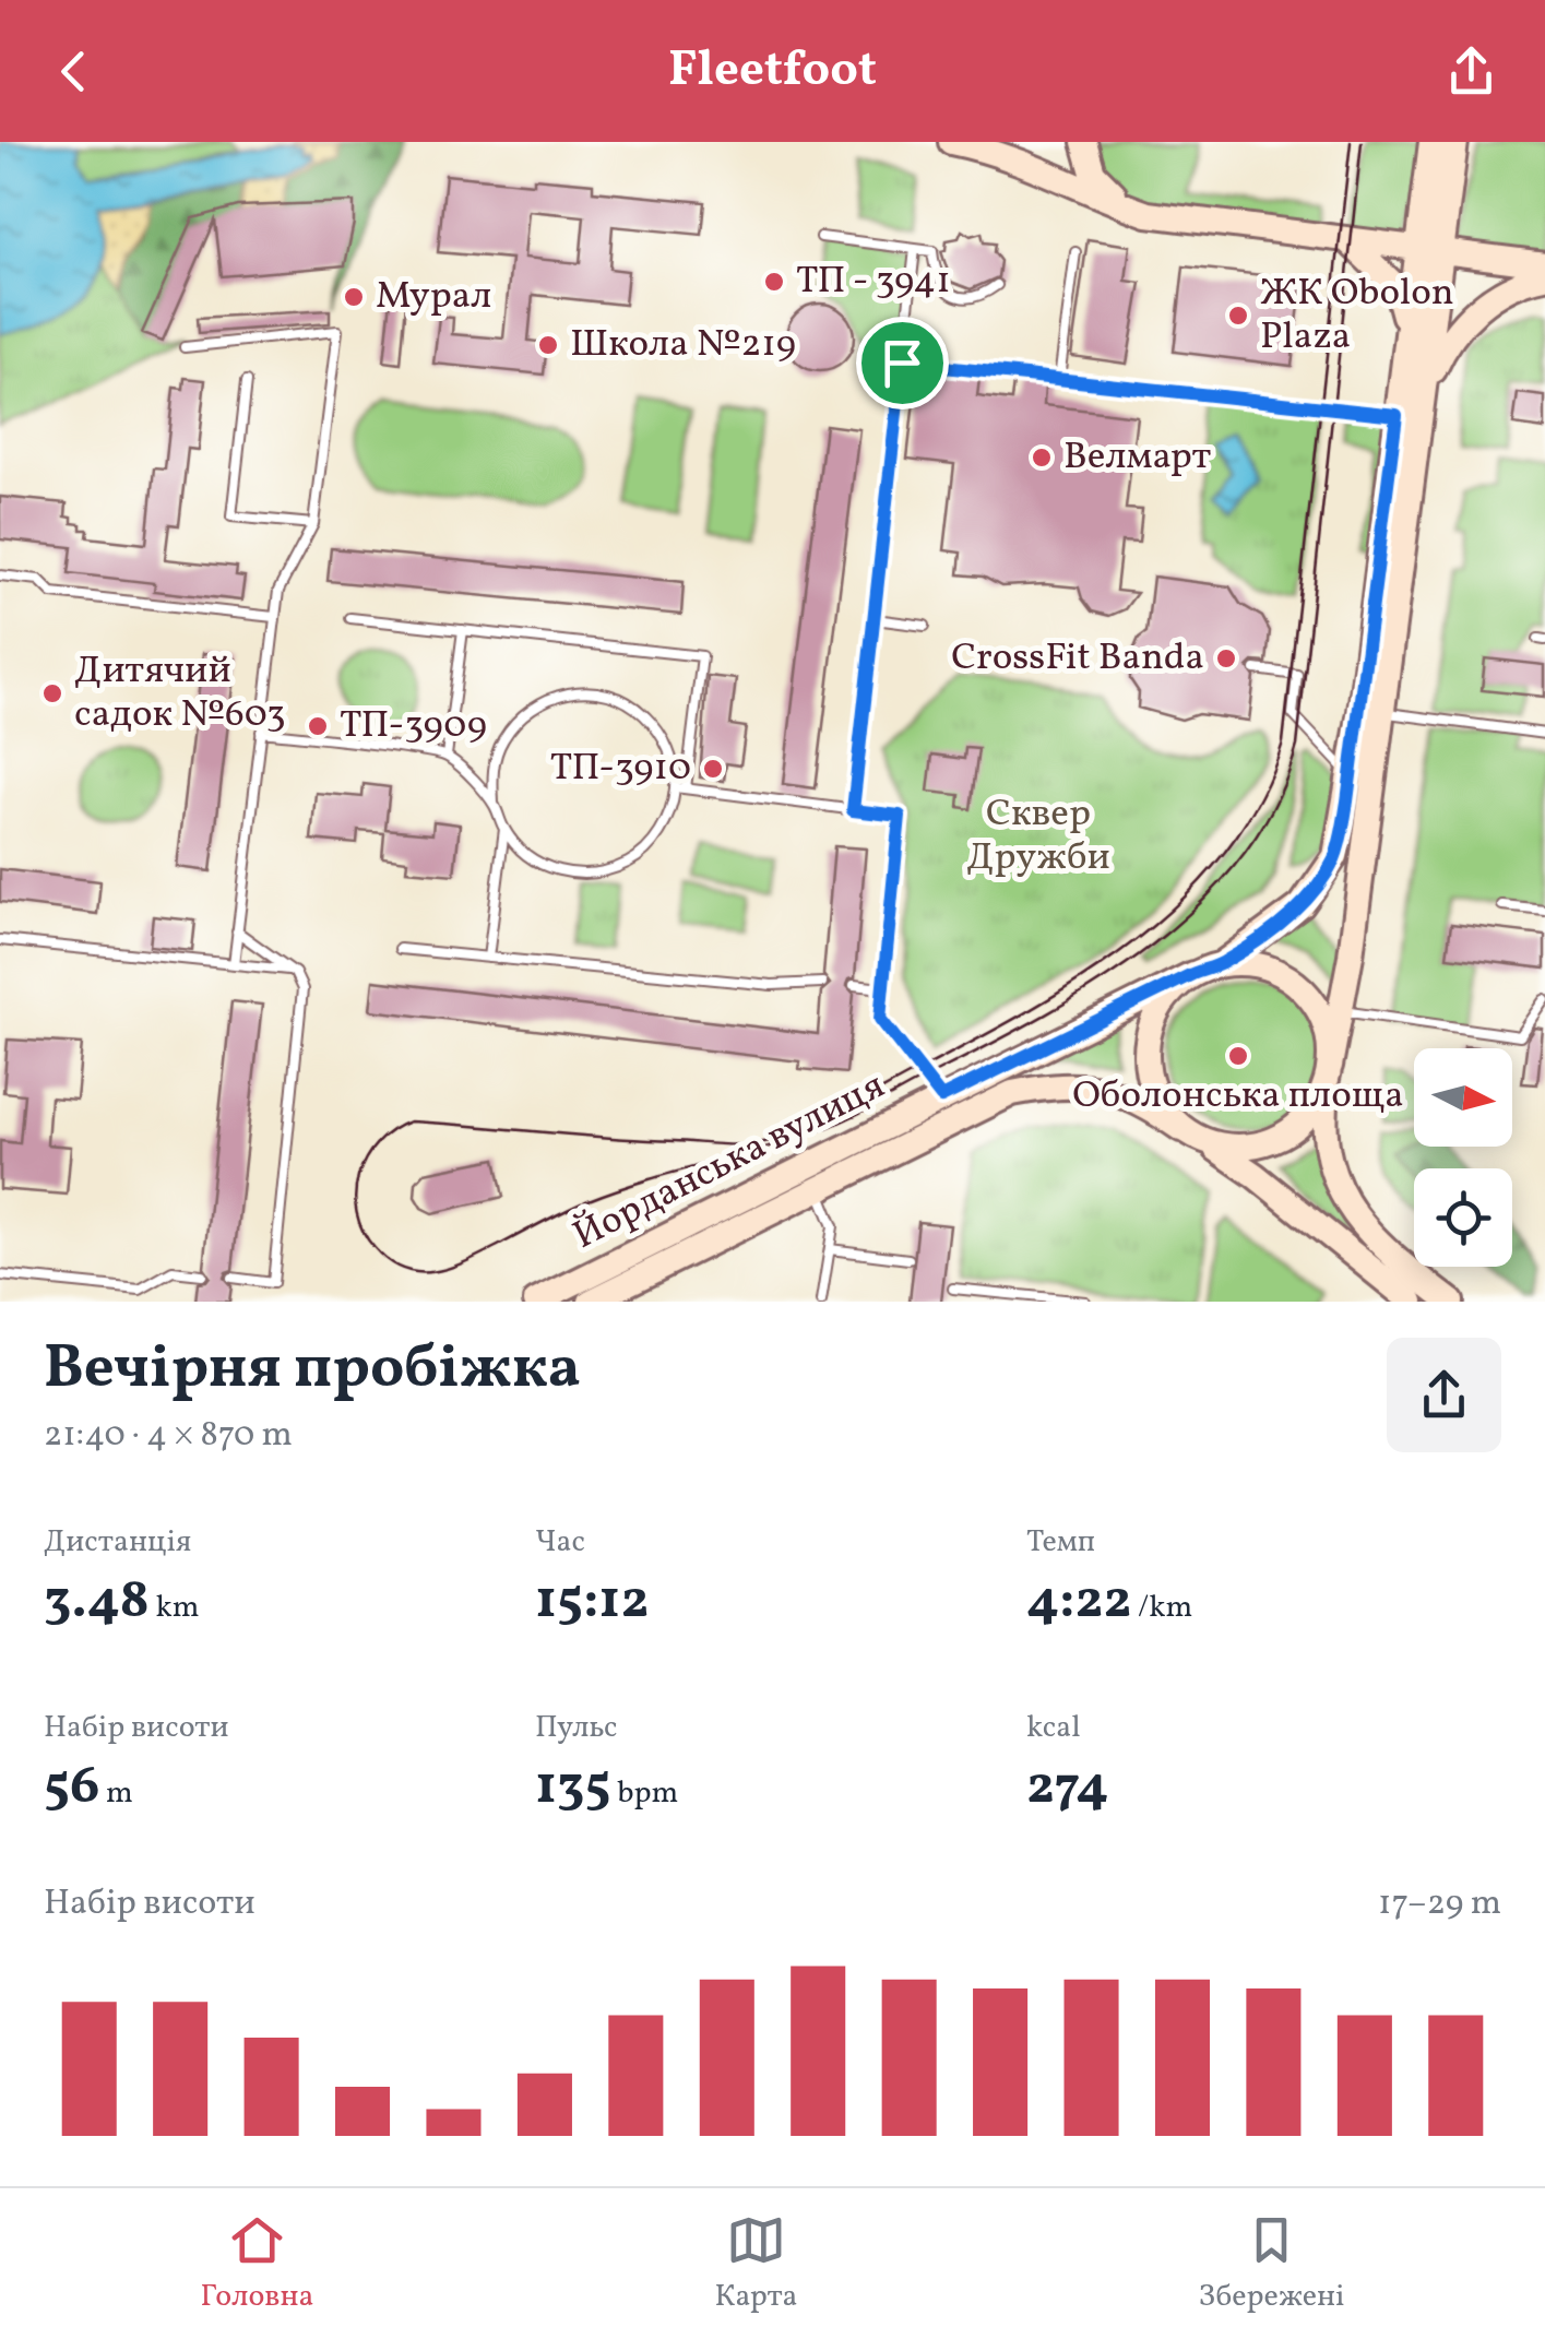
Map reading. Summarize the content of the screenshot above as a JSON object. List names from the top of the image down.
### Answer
{
  "streets": {
    "main road": ["Йорданська вулиця"]
  },
  "parks": ["Сквер Дружби"],
  "places": [
    "ТП - 3941",
    "Мурал",
    "ЖК Obolon Plaza",
    "Школа №219",
    "Велмарт",
    "CrossFit Banda",
    "Дитячий садок №603",
    "ТП-3909",
    "ТП-3910",
    "Оболонська площа"
  ],
  "north": "right",
  "page": {
    "header": "Fleetfoot",
    "heading": ["Вечірня пробіжка", "21:40 · 4 × 870 m"],
    "stats": [
      ["Дистанція", "3.48 km"],
      ["Час", "15:12"],
      ["Темп", "4:22 /km"],
      ["Набір висоти", "56 m"],
      ["Пульс", "135 bpm"],
      ["kcal", "274"]
    ],
    "chart": ["Набір висоти", "17–29 m"],
    "tabs": ["Головна", "Карта", "Збережені"]
  }
}
